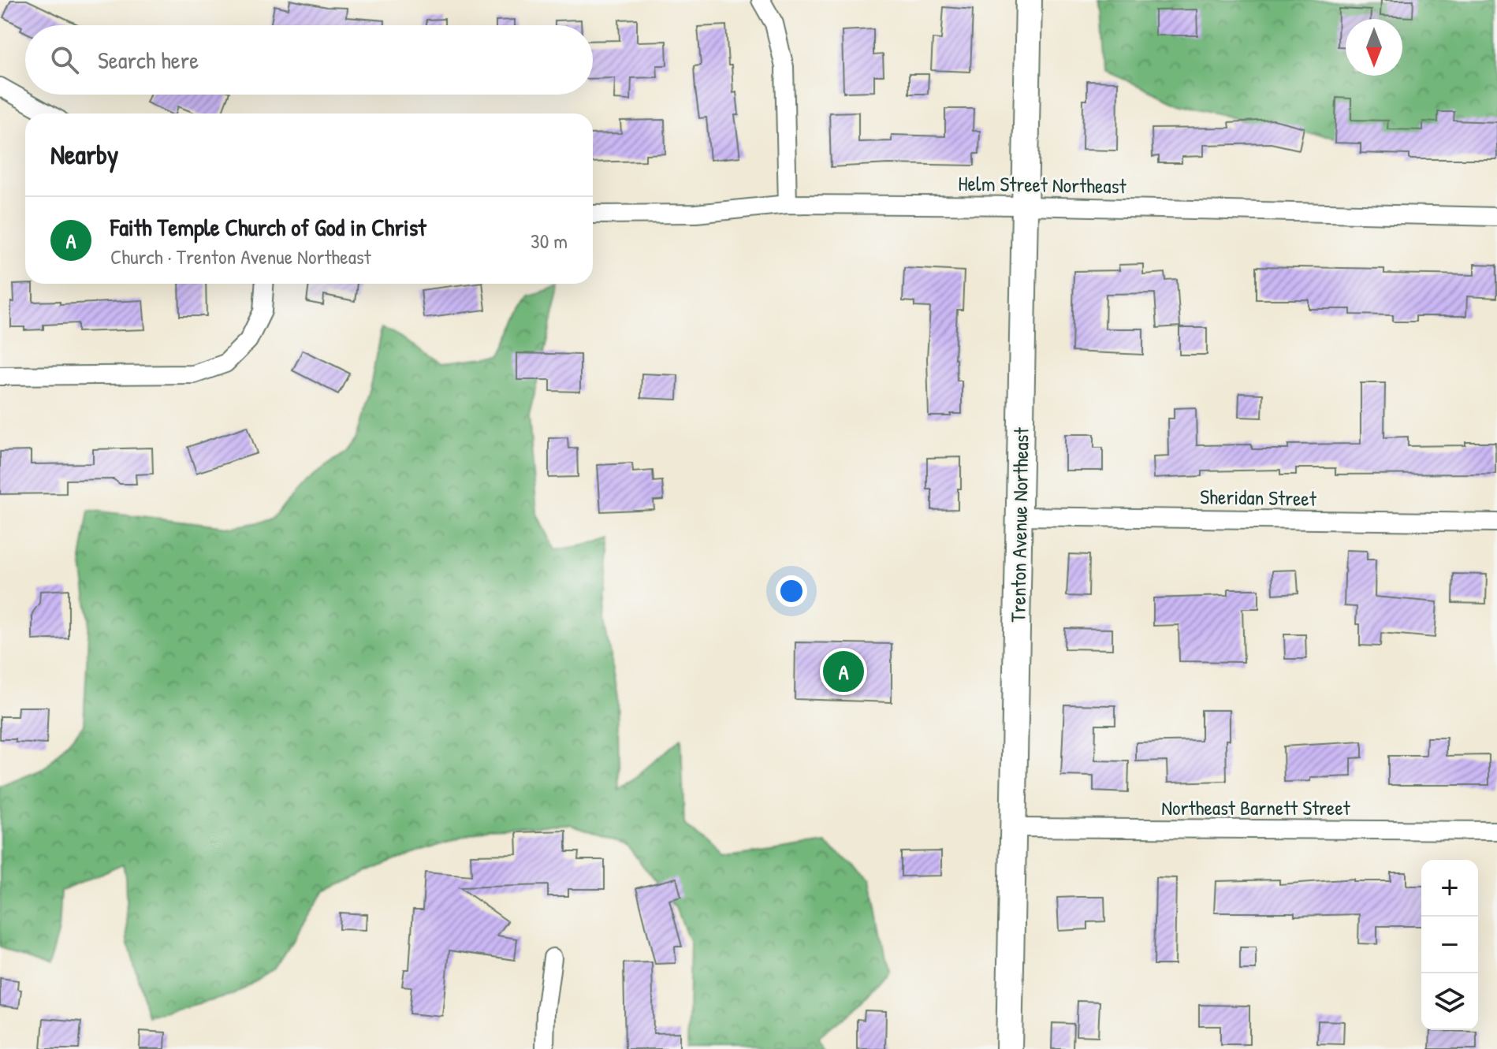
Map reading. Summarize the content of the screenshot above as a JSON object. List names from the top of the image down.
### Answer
{
  "streets": {
    "main road": ["Trenton Avenue Northeast"],
    "street": ["Helm Street Northeast", "Sheridan Street", "Northeast Barnett Street"]
  },
  "crossings": [
    ["Helm Street Northeast", "Trenton Avenue Northeast"],
    ["Sheridan Street", "Trenton Avenue Northeast"],
    ["Trenton Avenue Northeast", "Northeast Barnett Street"]
  ],
  "north": "bottom",
  "page": {
    "search": "Search here",
    "heading": "Nearby",
    "list": [
      {
        "mark": "A",
        "name": "Faith Temple Church of God in Christ",
        "note": "Church · Trenton Avenue Northeast",
        "value": "30 m"
      }
    ],
    "pins": "A",
    "map_buttons": ["+", "−"]
  }
}
